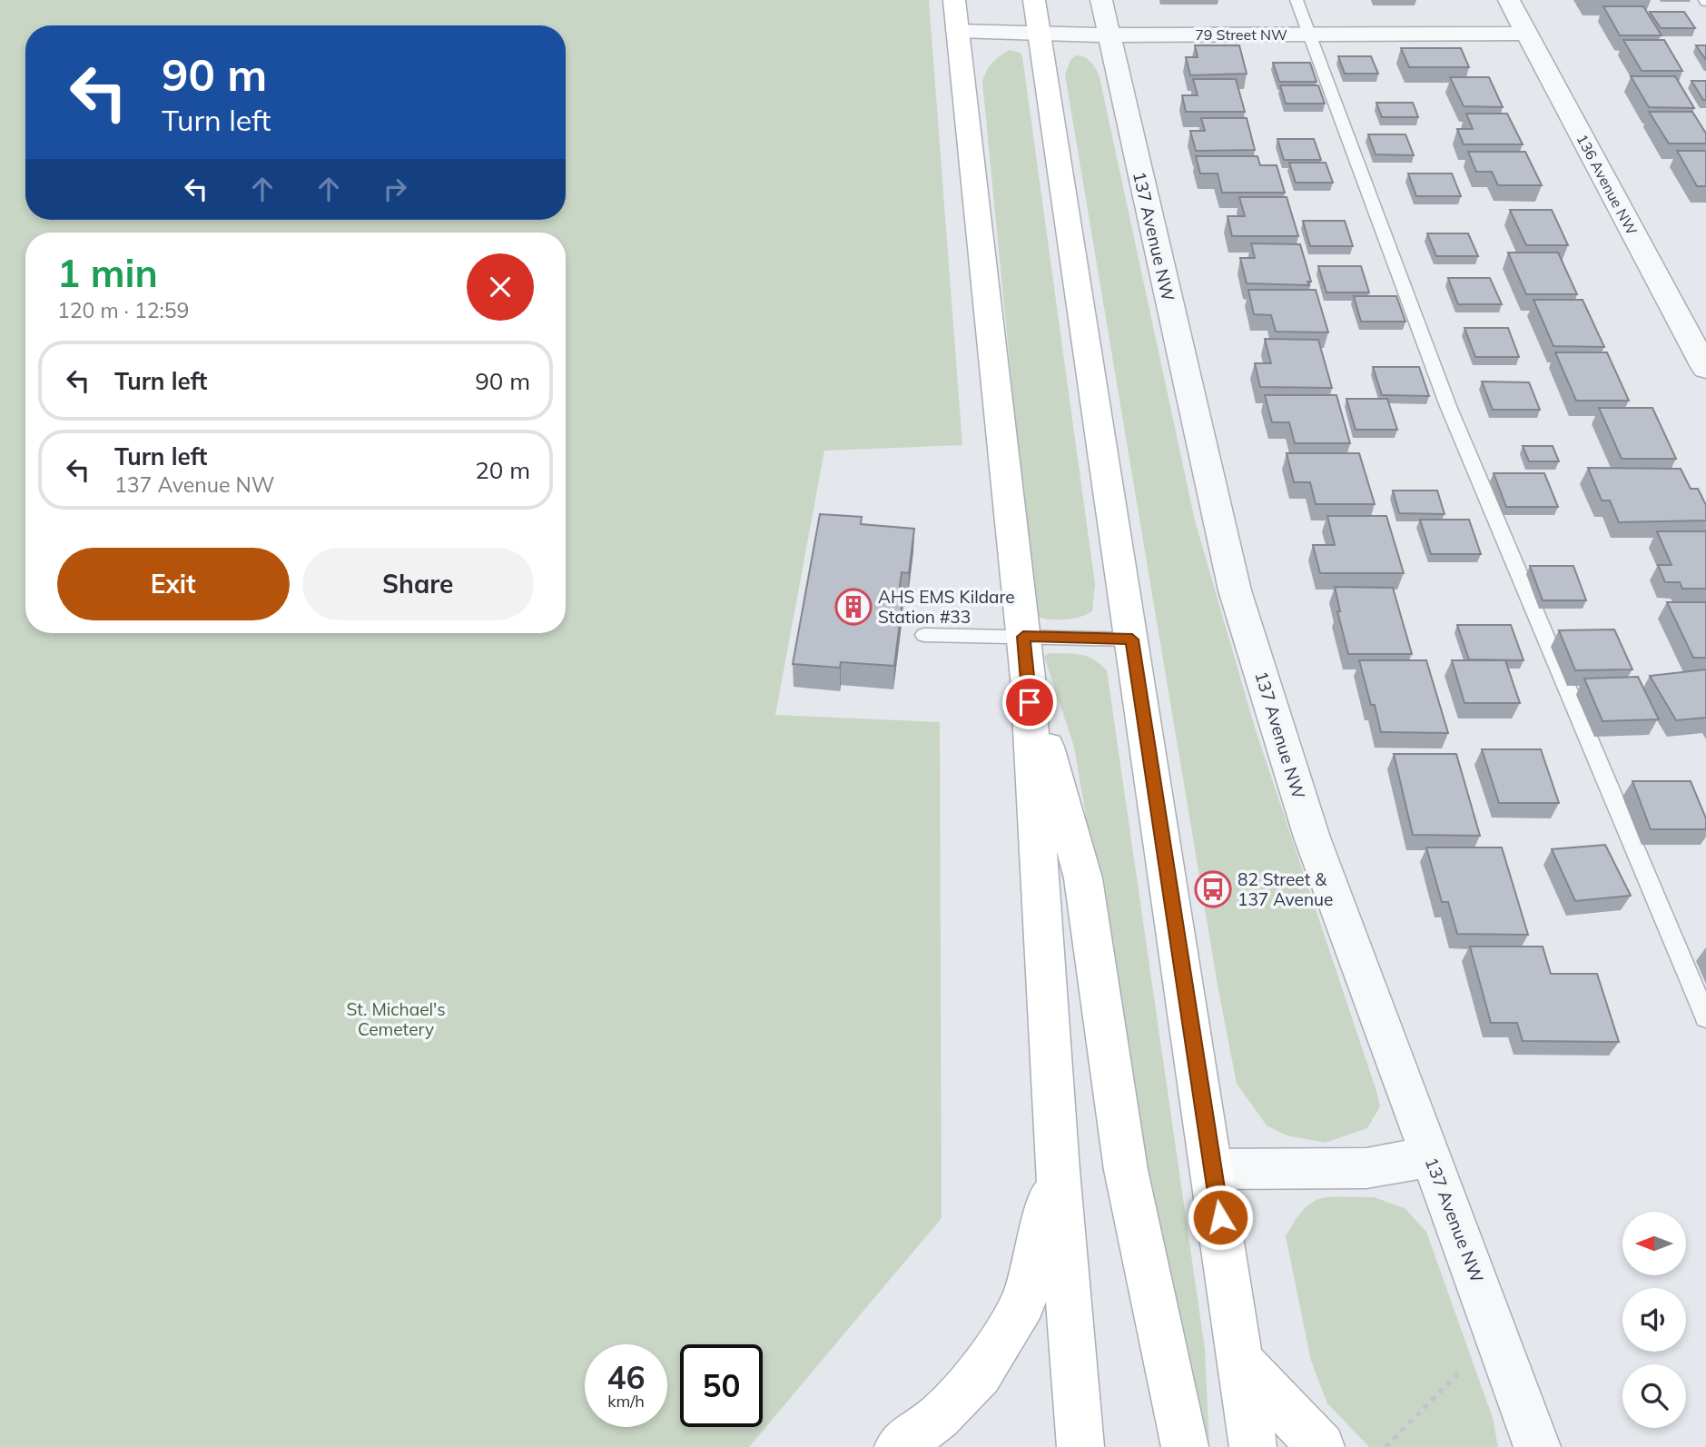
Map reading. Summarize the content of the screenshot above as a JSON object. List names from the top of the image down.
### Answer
{
  "streets": {
    "street": ["79 Street NW", "136 Avenue NW", "137 Avenue NW"]
  },
  "crossings": [
    ["79 Street NW", "136 Avenue NW"],
    ["79 Street NW", "137 Avenue NW"]
  ],
  "parks": ["St. Michael's Cemetery"],
  "places": {
    "building": ["AHS EMS Kildare Station #33"],
    "bus stop": ["82 Street & 137 Avenue"]
  },
  "north": "left",
  "page": {
    "turn": ["90 m", "Turn left"],
    "heading": ["1 min", "120 m · 12:59"],
    "list": [
      {
        "name": "Turn left",
        "value": "90 m"
      },
      {
        "name": "Turn left",
        "note": "137 Avenue NW",
        "value": "20 m"
      }
    ],
    "buttons": ["Exit", "Share"],
    "speed": "46 km/h",
    "limit": "50"
  }
}
